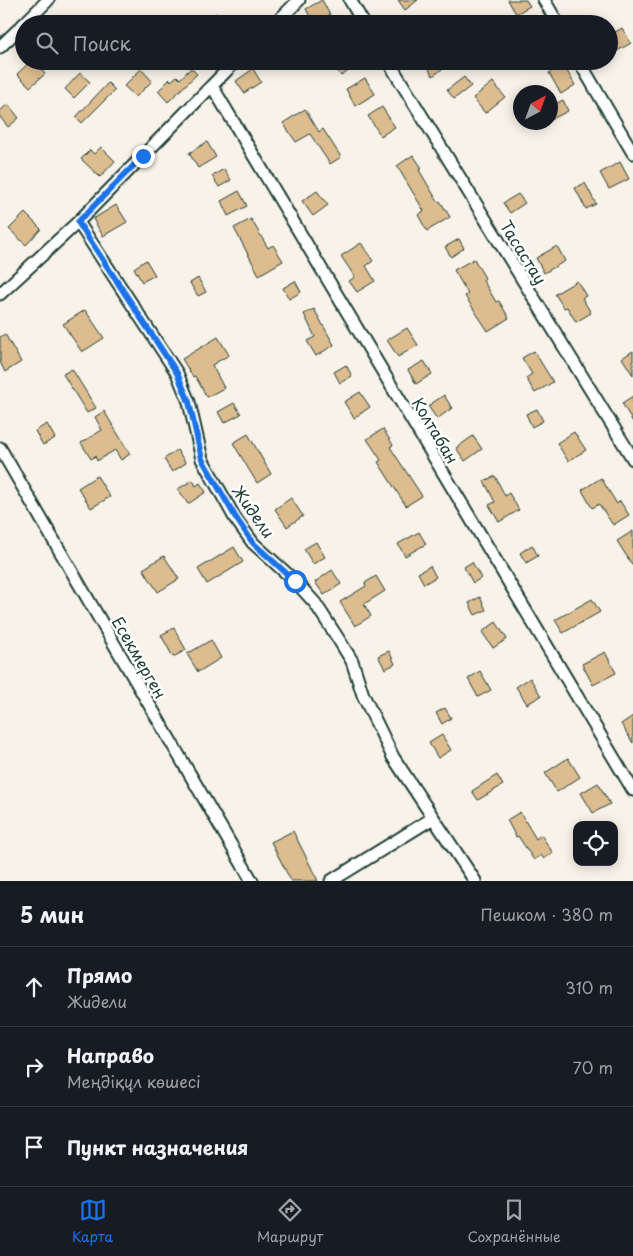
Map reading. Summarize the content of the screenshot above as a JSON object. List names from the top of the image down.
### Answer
{
  "streets": {
    "street": [
      "Тасастау",
      "Колтабан",
      "Жидели",
      "Eсекмерген"
    ]
  },
  "north": "top right",
  "page": {
    "search": "Поиск",
    "heading": ["5 мин", "Пешком · 380 m"],
    "list": [
      ["Прямо", "Жидели", "310 m"],
      ["Направо", "Меңдіқұл көшесі", "70 m"],
      "Пункт назначения"
    ],
    "nav": ["Карта", "Маршрут", "Сохранённые"]
  }
}
